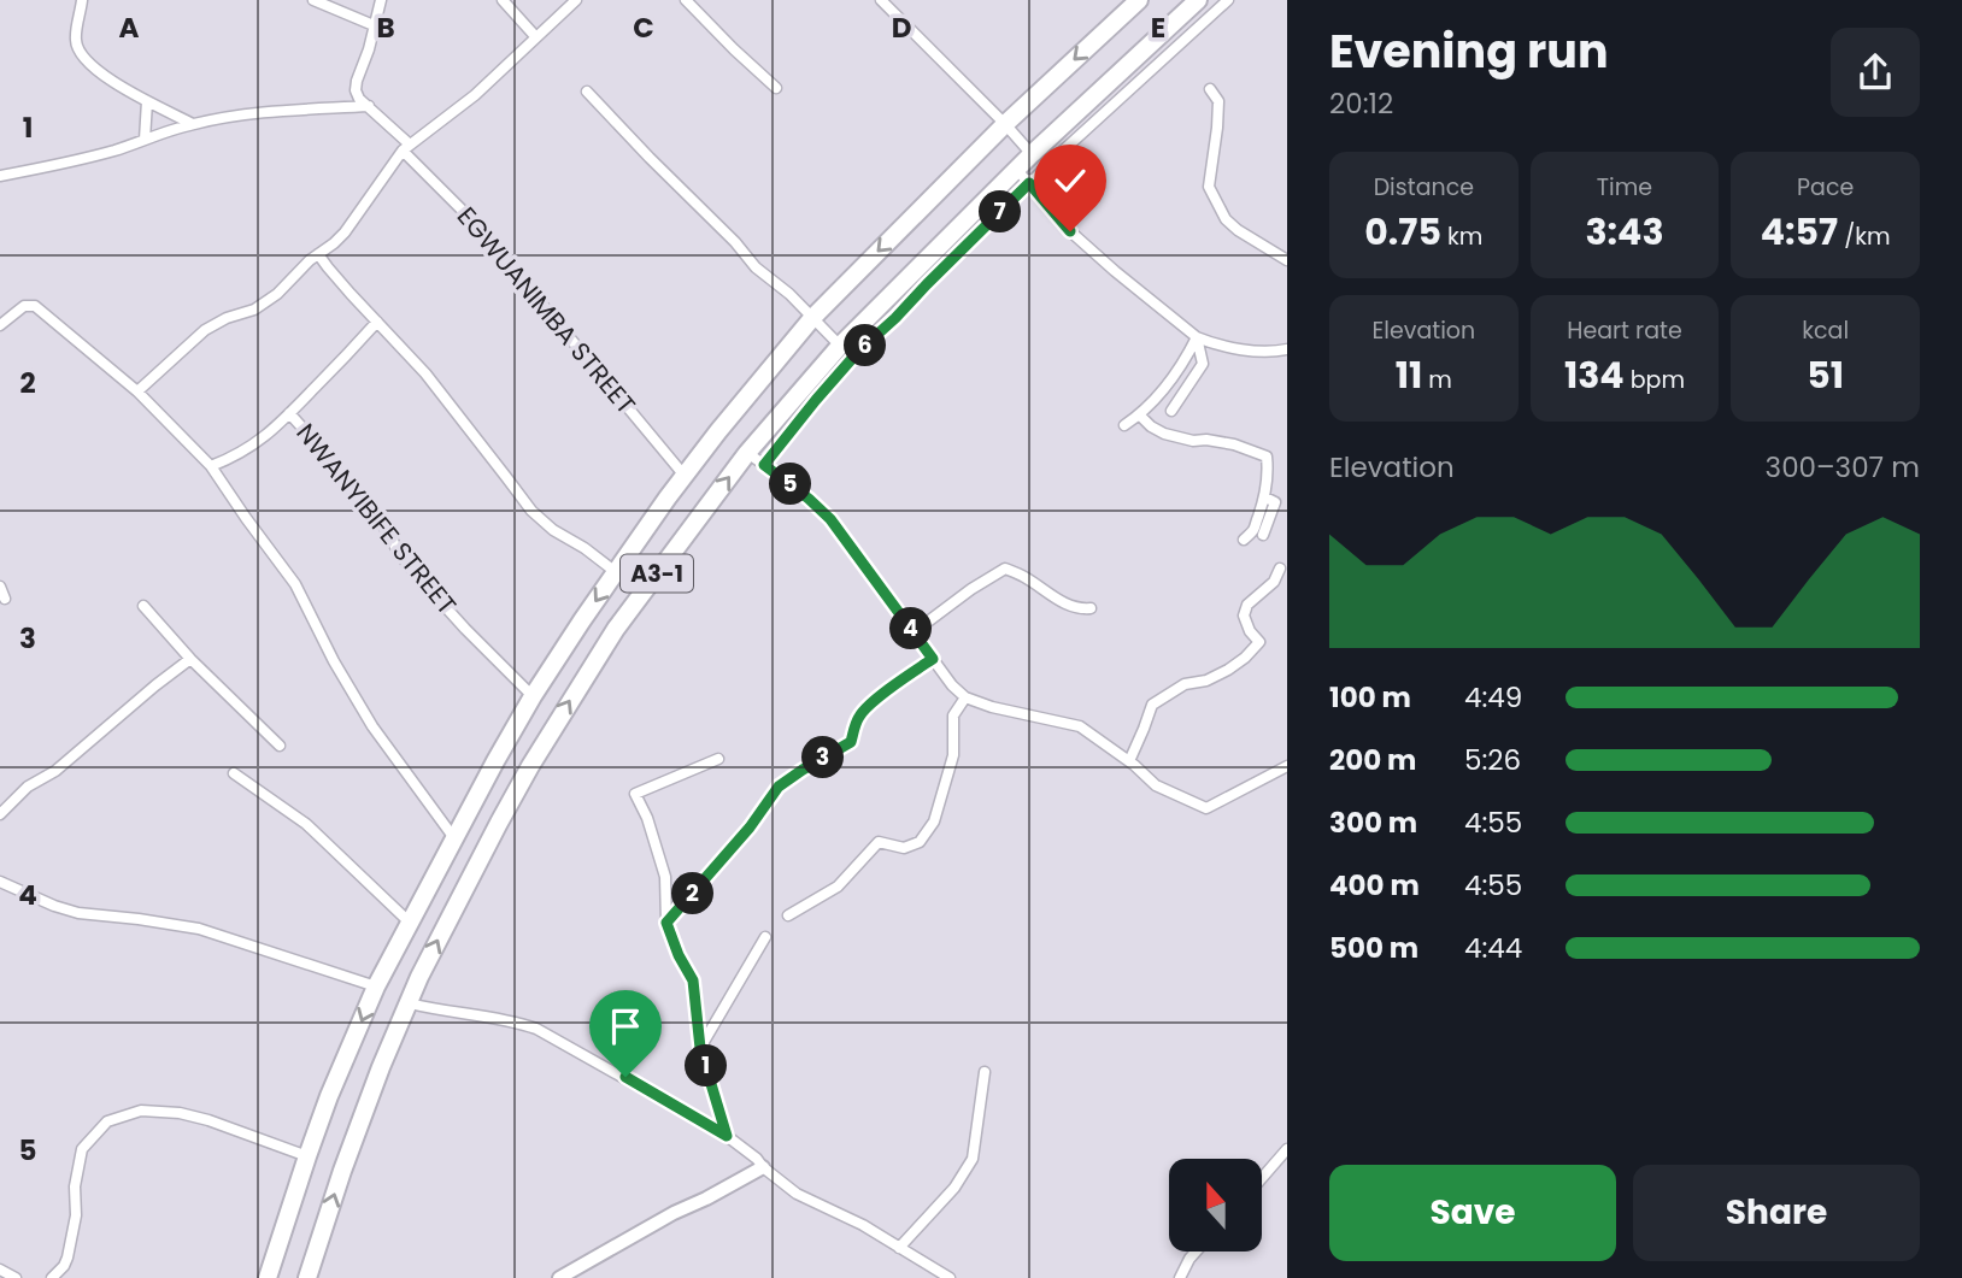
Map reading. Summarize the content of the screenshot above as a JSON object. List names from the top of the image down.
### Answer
{
  "streets": {
    "highway": ["A3-1"],
    "street": ["EGWUANIMBA STREET", "NWANYIBIFE STREET"]
  },
  "crossings": [
    ["EGWUANIMBA STREET", "A3-1"],
    ["NWANYIBIFE STREET", "A3-1"]
  ],
  "north": "top",
  "page": {
    "heading": ["Evening run", "20:12"],
    "stats": [
      ["Distance", "0.75 km"],
      ["Time", "3:43"],
      ["Pace", "4:57 /km"],
      ["Elevation", "11 m"],
      ["Heart rate", "134 bpm"],
      ["kcal", "51"]
    ],
    "pins": [
      "7",
      "6",
      "5",
      "4",
      "3",
      "2",
      "1"
    ],
    "chart": ["Elevation", "300–307 m"],
    "list": [
      {
        "name": "100 m",
        "note": "4:49"
      },
      {
        "name": "200 m",
        "note": "5:26"
      },
      {
        "name": "300 m",
        "note": "4:55"
      },
      {
        "name": "400 m",
        "note": "4:55"
      },
      {
        "name": "500 m",
        "note": "4:44"
      }
    ],
    "buttons": ["Save", "Share"]
  },
  "grid": {
    "columns": [
      "A",
      "B",
      "C",
      "D",
      "E"
    ],
    "rows": [
      "1",
      "2",
      "3",
      "4",
      "5"
    ]
  }
}
